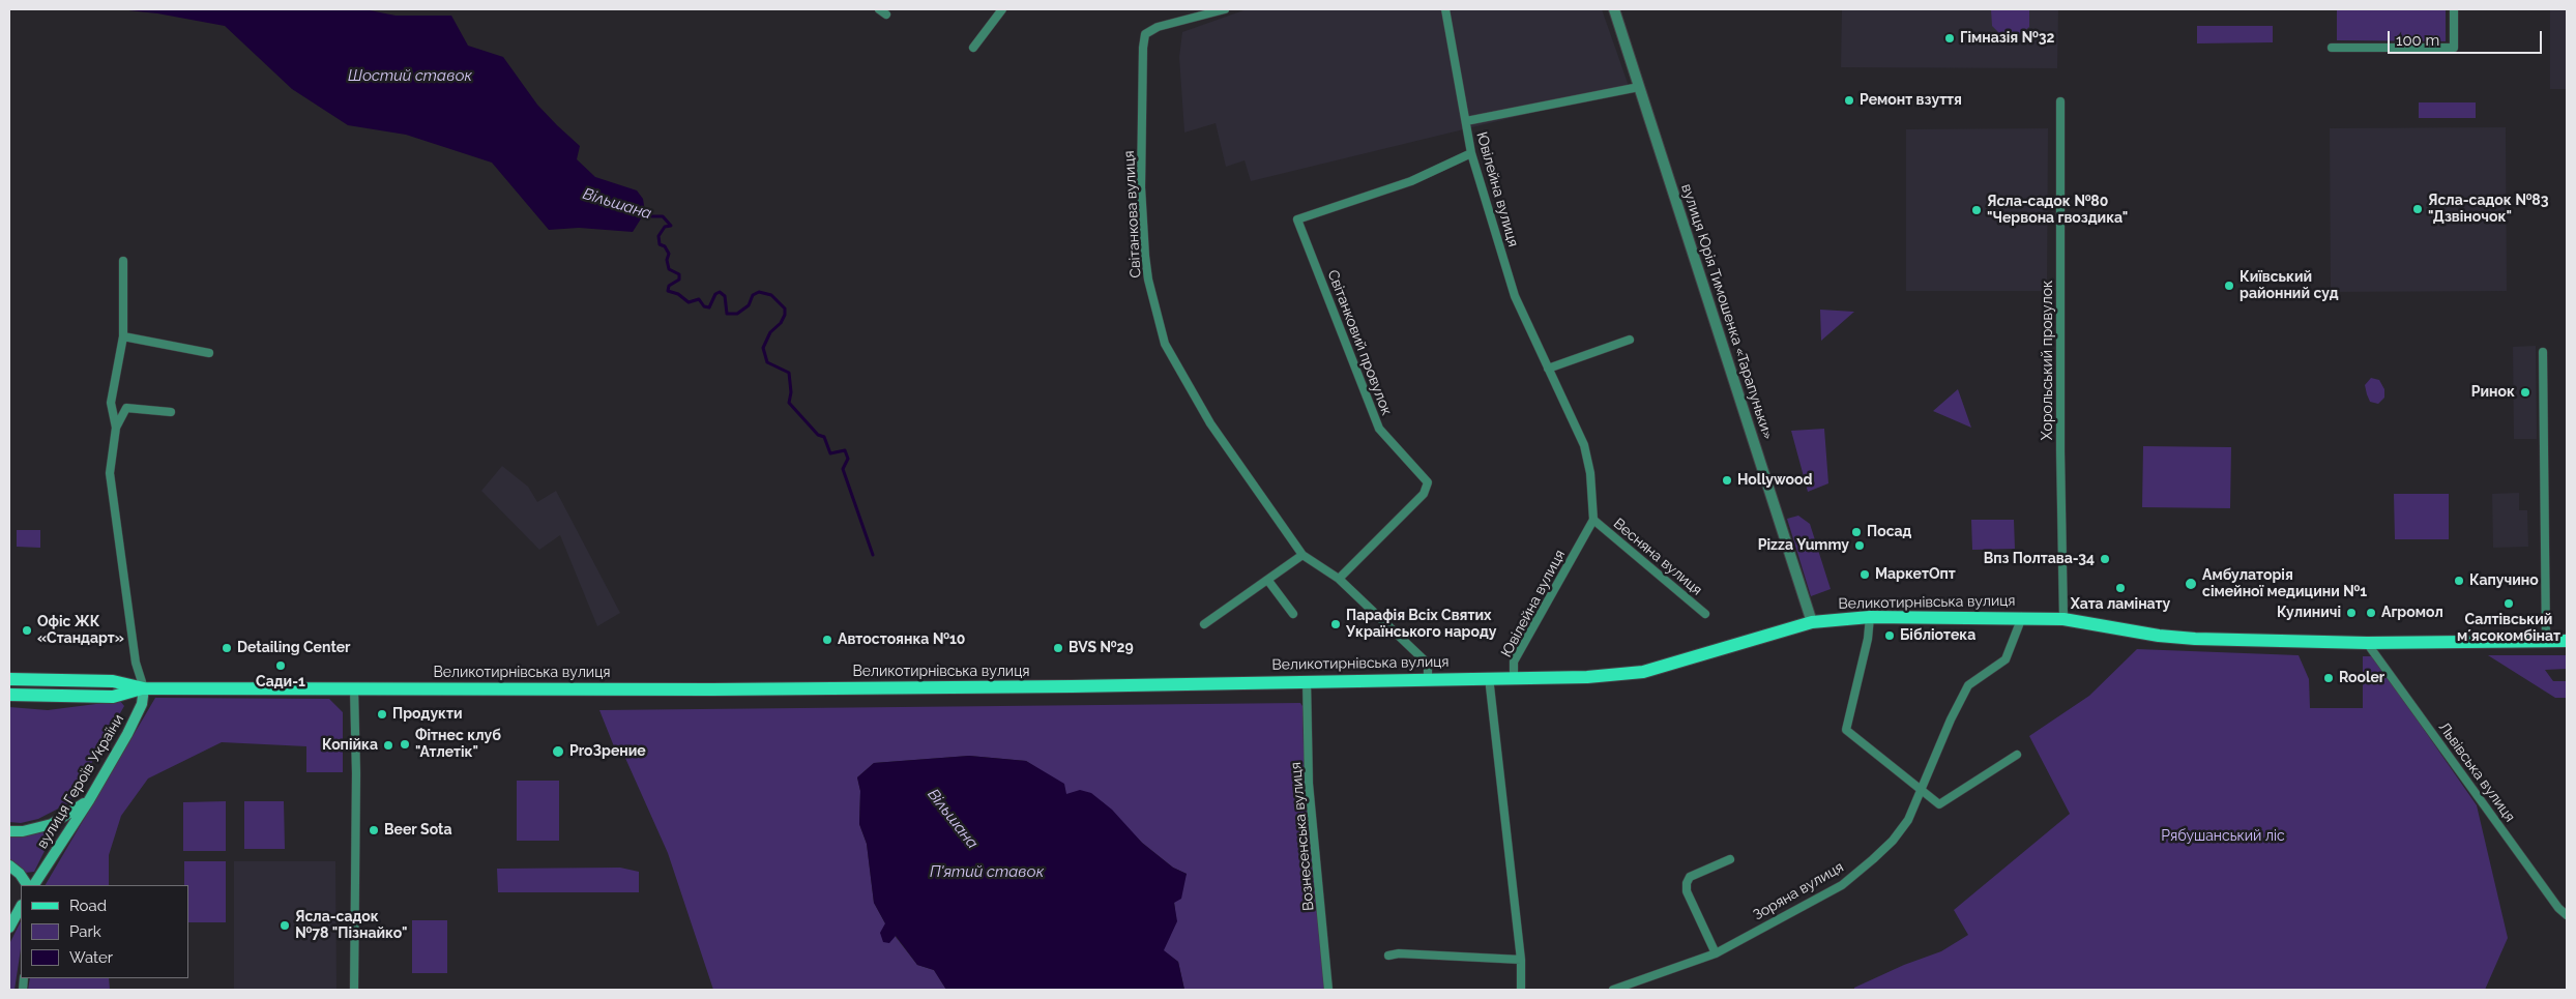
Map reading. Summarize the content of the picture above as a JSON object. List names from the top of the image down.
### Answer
{
  "streets": {
    "main road": ["Великотирнівська вулиця", "вулиця Героїв України"],
    "street": [
      "Ювілейна вулиця",
      "Світанкова вулиця",
      "вулиця Юрія Тимошенка «Тарапуньки»",
      "Світанковий провулок",
      "Хорольський провулок",
      "Весняна вулиця",
      "Львівська вулиця",
      "Вознесенська вулиця",
      "Зоряна вулиця"
    ]
  },
  "crossings": [
    ["Ювілейна вулиця", "Світанковий провулок"],
    ["Ювілейна вулиця", "Весняна вулиця"],
    ["Ювілейна вулиця", "Великотирнівська вулиця"],
    ["Світанкова вулиця", "Світанковий провулок"],
    ["Світанкова вулиця", "Великотирнівська вулиця"],
    ["вулиця Юрія Тимошенка «Тарапуньки»", "Великотирнівська вулиця"],
    ["Хорольський провулок", "Великотирнівська вулиця"],
    ["Великотирнівська вулиця", "Львівська вулиця"],
    ["Великотирнівська вулиця", "вулиця Героїв України"],
    ["Великотирнівська вулиця", "Вознесенська вулиця"],
    ["Великотирнівська вулиця", "Зоряна вулиця"]
  ],
  "water": ["Шостий ставок", "Вільшана", "П'ятий ставок"],
  "parks": ["Рябушанський ліс"],
  "places": [
    "Гімназія №32",
    "Ремонт взуття",
    "Ясла-садок №83 \"Дзвіночок\"",
    "Ясла-садок №80 \"Червона гвоздика\"",
    "Київський районний суд",
    "Ринок",
    "Hollywood",
    "Посад",
    "Pizza Yummy",
    "Впз Полтава-34",
    "МаркетОпт",
    "Капучино",
    "Амбулаторія сімейної медицини №1",
    "Хата ламінату",
    "Салтівський мʼясокомбінат",
    "Кулиничі",
    "Агромол",
    "Парафія Всіх Святих Українського народу",
    "Офіс ЖК «Стандарт»",
    "Бібліотека",
    "Автостоянка №10",
    "Detailing Center",
    "BVS №29",
    "Сади-1",
    "Rooler",
    "Продукти",
    "Фітнес клуб \"Атлетік\"",
    "Копійка",
    "ProЗрение",
    "Beer Sota",
    "Ясла-садок №78 \"Пізнайко\""
  ],
  "legend": ["Road", "Park", "Water"],
  "scale_bar": "100 m"
}
